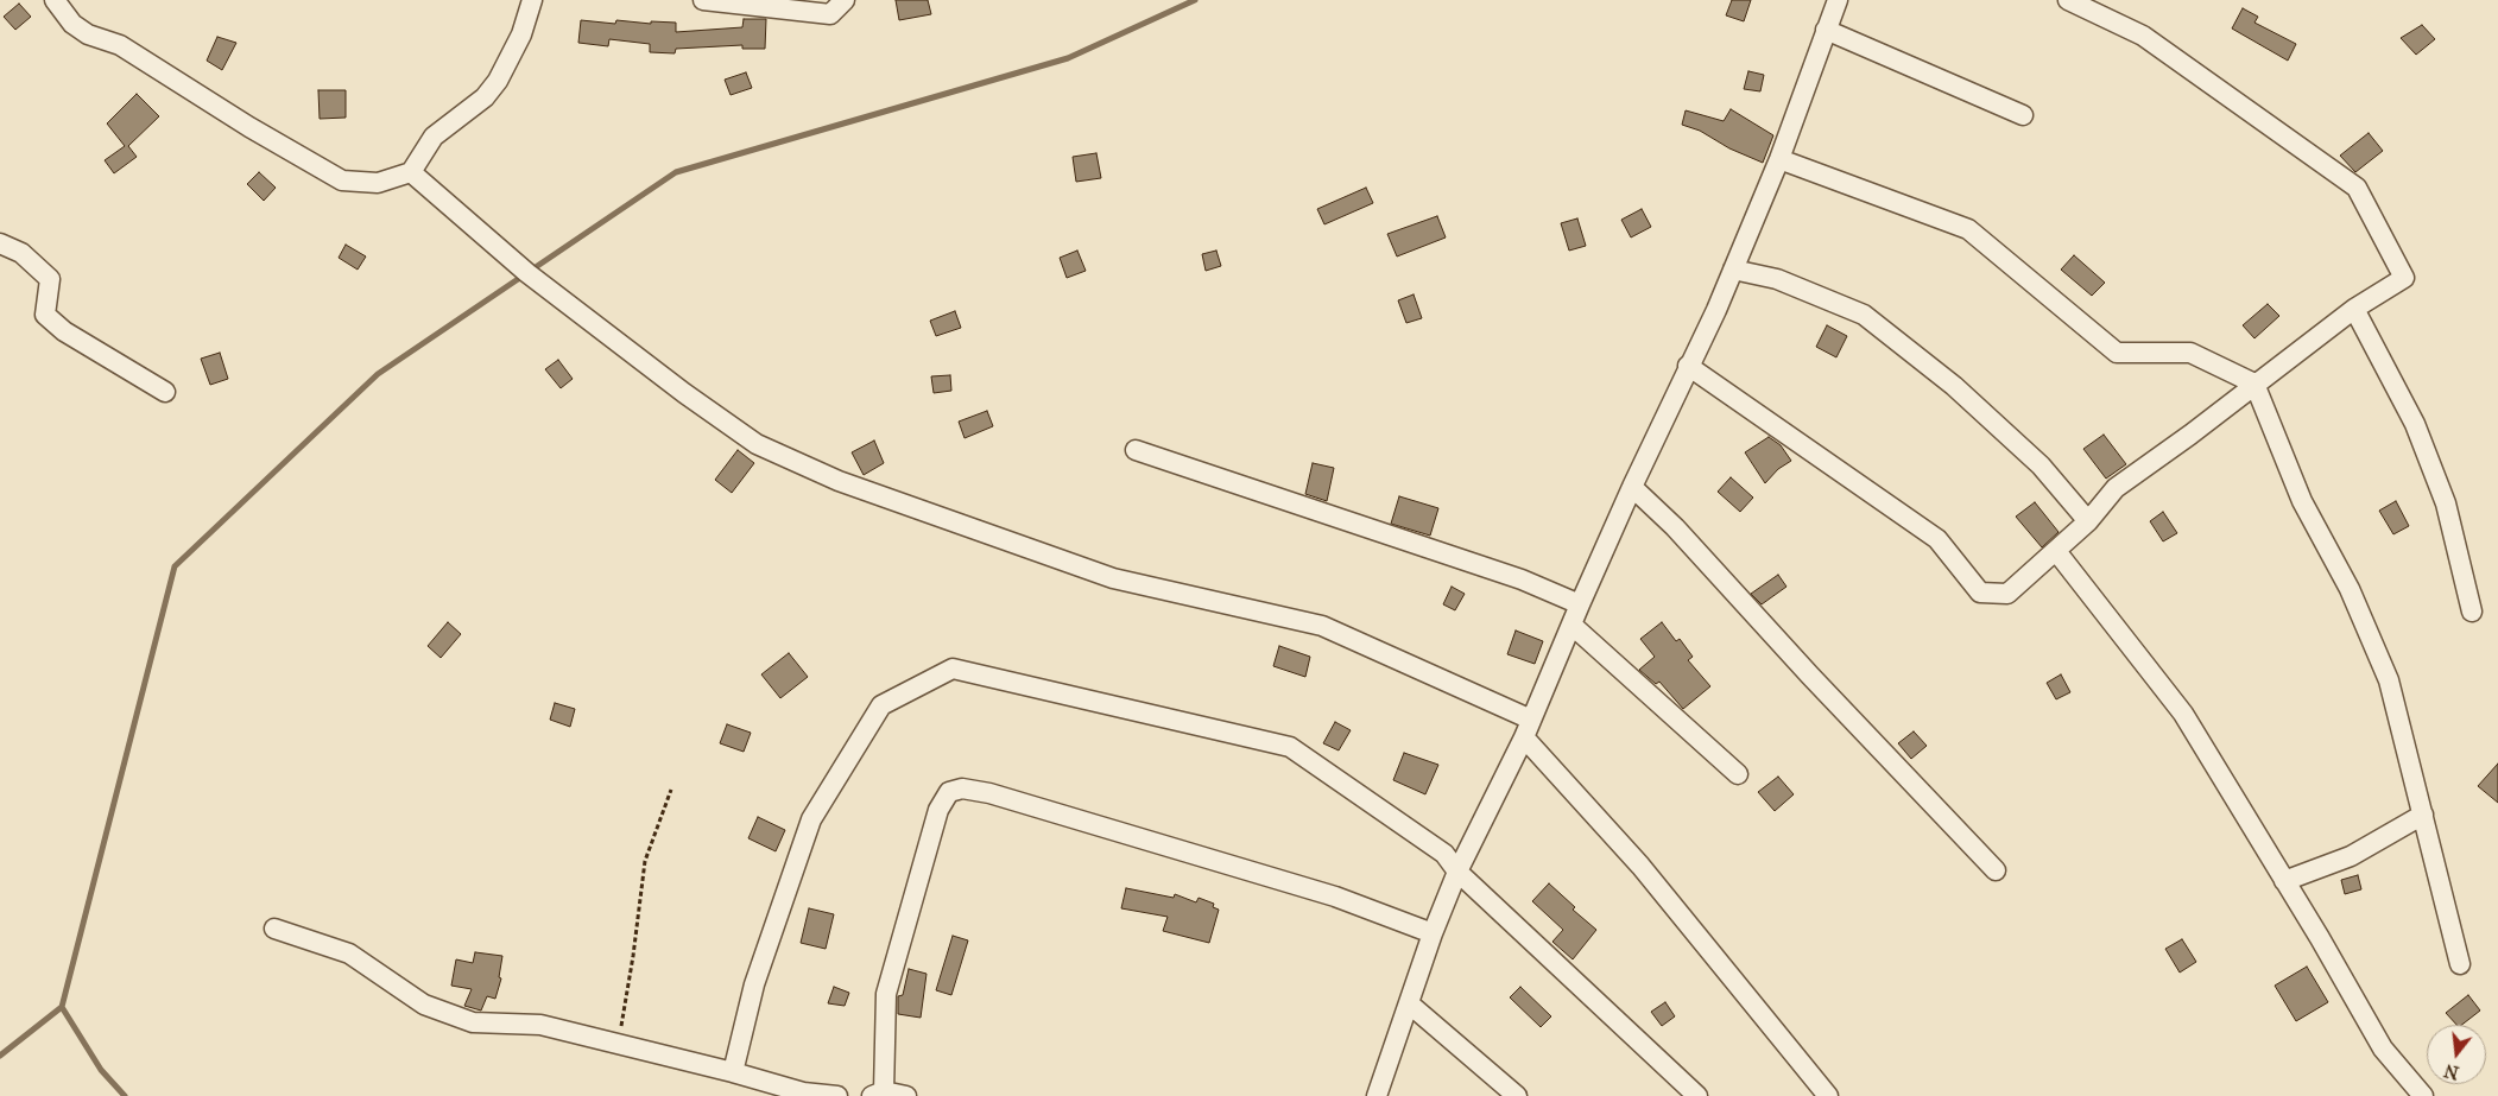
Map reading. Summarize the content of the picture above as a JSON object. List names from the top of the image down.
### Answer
{
  "north": "bottom"
}
